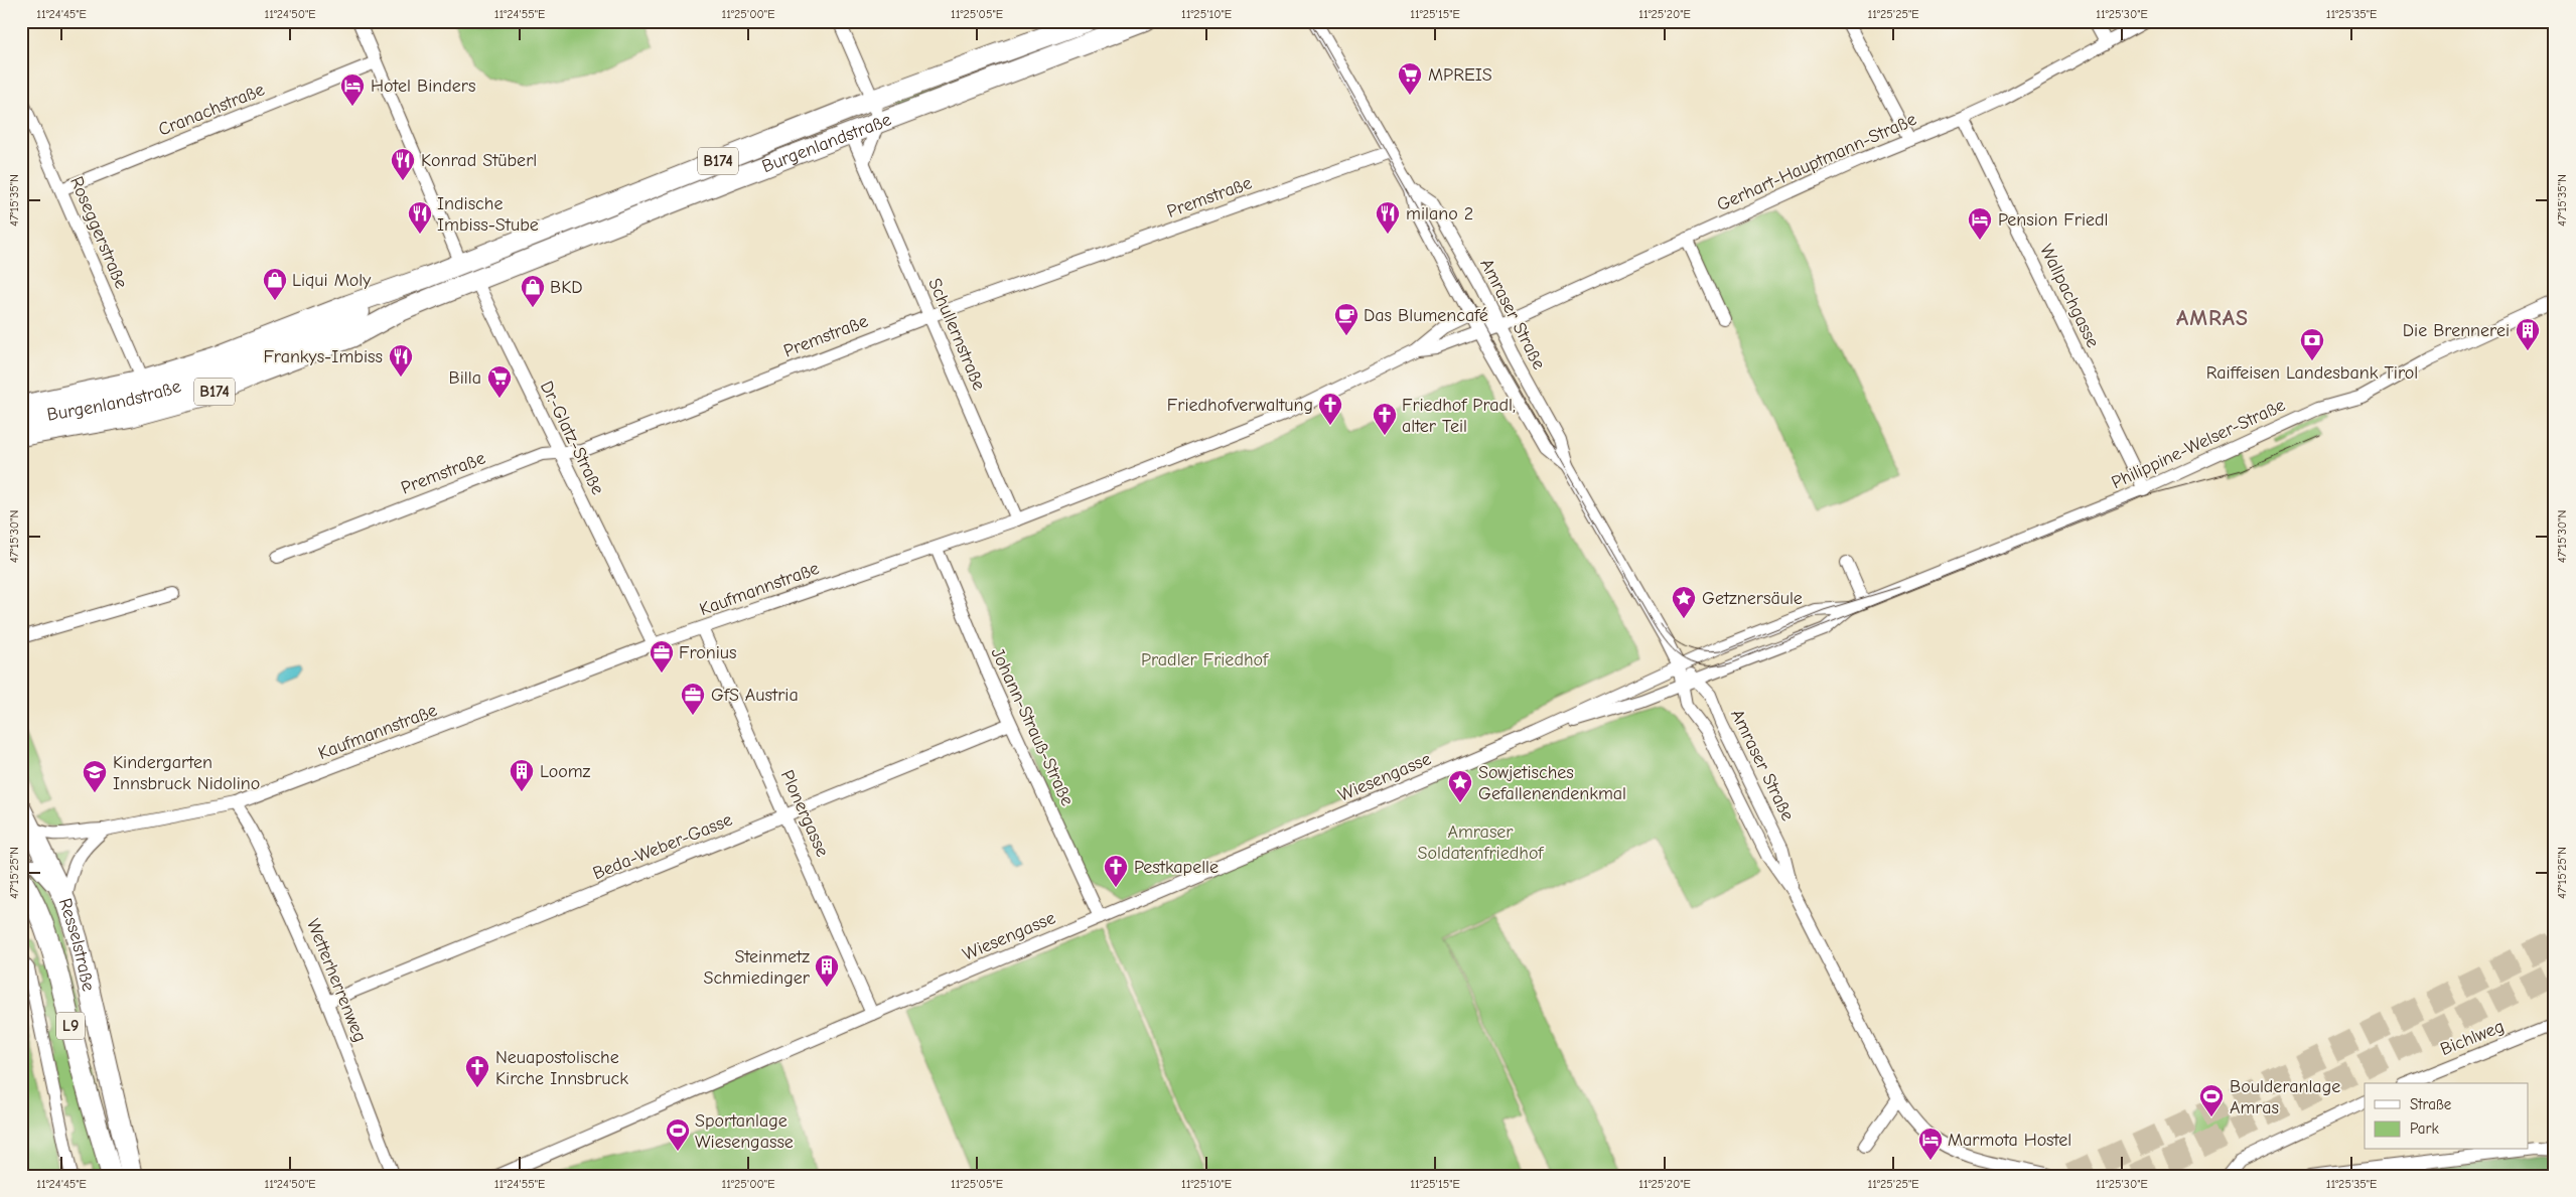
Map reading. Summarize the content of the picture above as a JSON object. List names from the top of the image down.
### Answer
{
  "streets": {
    "main road": [
      "Burgenlandstraße",
      "B174",
      "Resselstraße",
      "L9"
    ],
    "street": [
      "Cranachstraße",
      "Gerhart-Hauptmann-Straße",
      "Premstraße",
      "Roseggerstraße",
      "Wallpachgasse",
      "Amraser Straße",
      "Schullernstraße",
      "Dr.-Glatz-Straße",
      "Philippine-Welser-Straße",
      "Kaufmannstraße",
      "Johann-Strauß-Straße",
      "Wiesengasse",
      "Plonergasse",
      "Beda-Weber-Gasse",
      "Wetterherrenweg",
      "Bichlweg"
    ]
  },
  "crossings": [
    ["Cranachstraße", "Roseggerstraße"],
    ["Burgenlandstraße", "B174"],
    ["Burgenlandstraße", "Schullernstraße"],
    ["Burgenlandstraße", "Dr.-Glatz-Straße"],
    ["B174", "Roseggerstraße"],
    ["Gerhart-Hauptmann-Straße", "Wallpachgasse"],
    ["Gerhart-Hauptmann-Straße", "Amraser Straße"],
    ["Gerhart-Hauptmann-Straße", "Kaufmannstraße"],
    ["Premstraße", "Amraser Straße"],
    ["Premstraße", "Schullernstraße"],
    ["Premstraße", "Dr.-Glatz-Straße"],
    ["Wallpachgasse", "Philippine-Welser-Straße"],
    ["Amraser Straße", "Philippine-Welser-Straße"],
    ["Amraser Straße", "Kaufmannstraße"],
    ["Amraser Straße", "Wiesengasse"],
    ["Schullernstraße", "Kaufmannstraße"],
    ["Dr.-Glatz-Straße", "Kaufmannstraße"],
    ["Philippine-Welser-Straße", "Wiesengasse"],
    ["Kaufmannstraße", "Johann-Strauß-Straße"],
    ["Kaufmannstraße", "Plonergasse"],
    ["Kaufmannstraße", "Resselstraße"],
    ["Kaufmannstraße", "Wetterherrenweg"],
    ["Johann-Strauß-Straße", "Wiesengasse"],
    ["Johann-Strauß-Straße", "Beda-Weber-Gasse"],
    ["Wiesengasse", "Plonergasse"],
    ["Plonergasse", "Beda-Weber-Gasse"],
    ["Beda-Weber-Gasse", "Wetterherrenweg"]
  ],
  "districts": ["AMRAS"],
  "parks": ["Pradler Friedhof", "Amraser Soldatenfriedhof"],
  "places": {
    "supermarket": ["MPREIS", "Billa"],
    "hotel": ["Hotel Binders", "Pension Friedl", "Marmota Hostel"],
    "restaurant": [
      "Konrad Stüberl",
      "Indische Imbiss-Stube",
      "milano 2",
      "Frankys-Imbiss"
    ],
    "shop": ["Liqui Moly", "BKD"],
    "cafe": ["Das Blumencafé"],
    "building": ["Die Brennerei", "Loomz", "Steinmetz Schmiedinger"],
    "bank": ["Raiffeisen Landesbank Tirol"],
    "church": [
      "Friedhofverwaltung",
      "Friedhof Pradl, alter Teil",
      "Pestkapelle",
      "Neuapostolische Kirche Innsbruck"
    ],
    "place": ["Getznersäule", "Sowjetisches Gefallenendenkmal"],
    "office": ["Fronius", "GfS Austria"],
    "school or university": ["Kindergarten Innsbruck Nidolino"],
    "sports": ["Boulderanlage Amras", "Sportanlage Wiesengasse"]
  },
  "legend": ["Straße", "Park"],
  "coordinates": [
    "11°24'45\"E",
    "11°24'50\"E",
    "11°24'55\"E",
    "11°25'00\"E",
    "11°25'05\"E",
    "11°25'10\"E",
    "11°25'15\"E",
    "11°25'20\"E",
    "11°25'25\"E",
    "11°25'30\"E",
    "11°25'35\"E",
    "47°15'35\"N",
    "47°15'30\"N",
    "47°15'25\"N"
  ]
}
